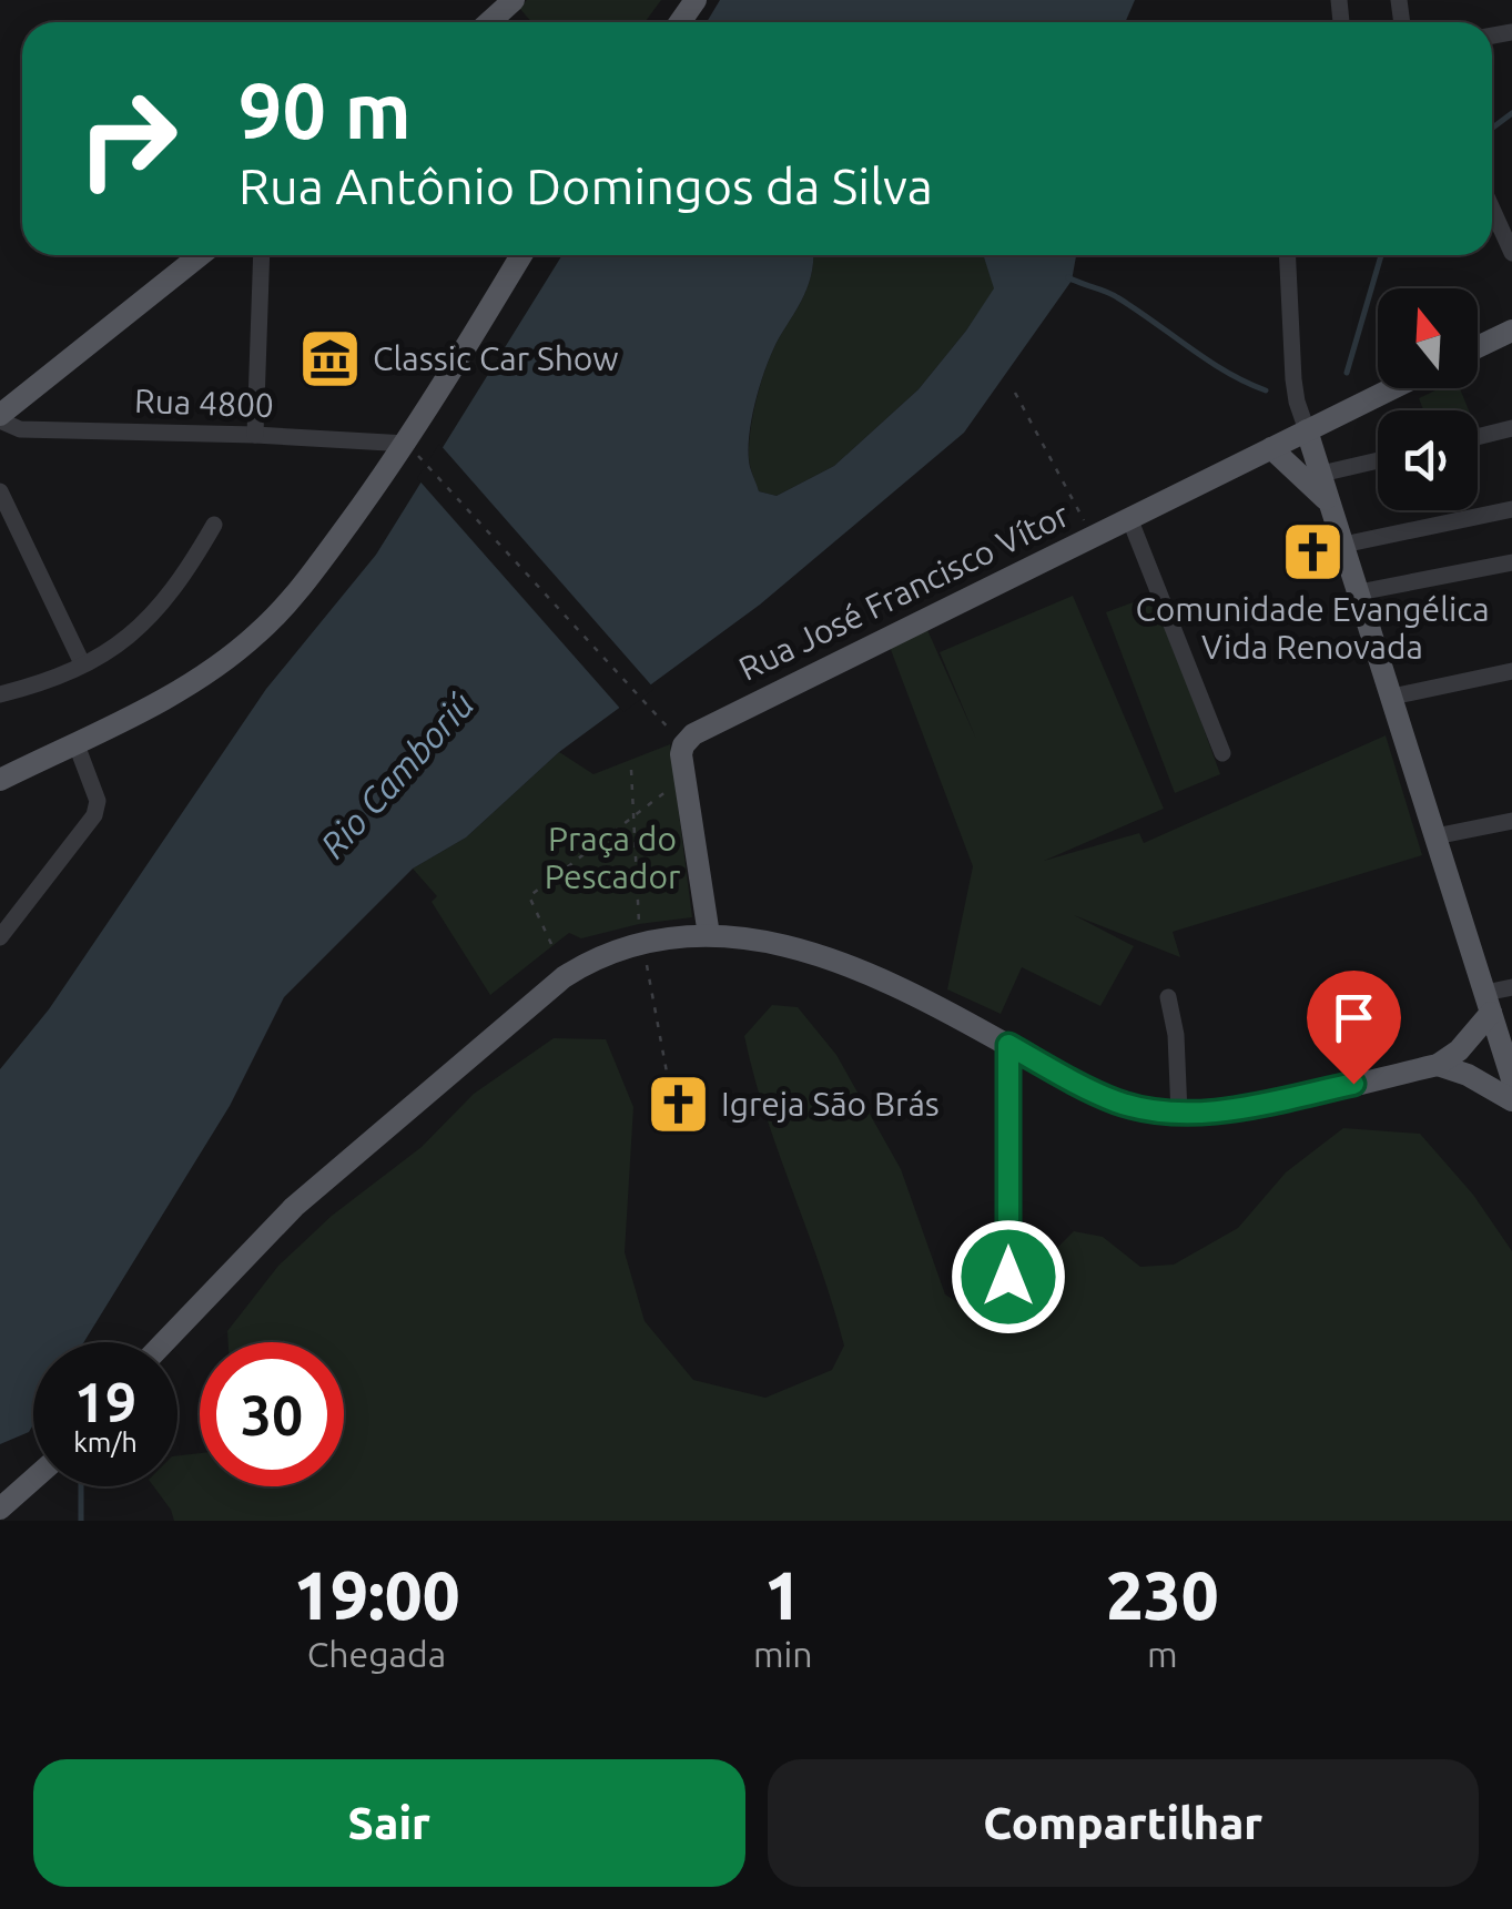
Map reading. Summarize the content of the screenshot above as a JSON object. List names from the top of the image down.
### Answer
{
  "streets": {
    "main road": ["Rua José Francisco Vítor"],
    "street": ["Rua 4800"]
  },
  "water": ["Rio Camboriú"],
  "parks": ["Praça do Pescador"],
  "places": {
    "museum": ["Classic Car Show"],
    "church": ["Comunidade Evangélica Vida Renovada", "Igreja São Brás"]
  },
  "north": "top",
  "page": {
    "turn": ["90 m", "Rua Antônio Domingos da Silva"],
    "speed": "19 km/h",
    "limit": "30",
    "eta": [
      "19:00",
      "Chegada",
      "1",
      "min",
      "230",
      "m"
    ],
    "buttons": ["Sair", "Compartilhar"]
  }
}
